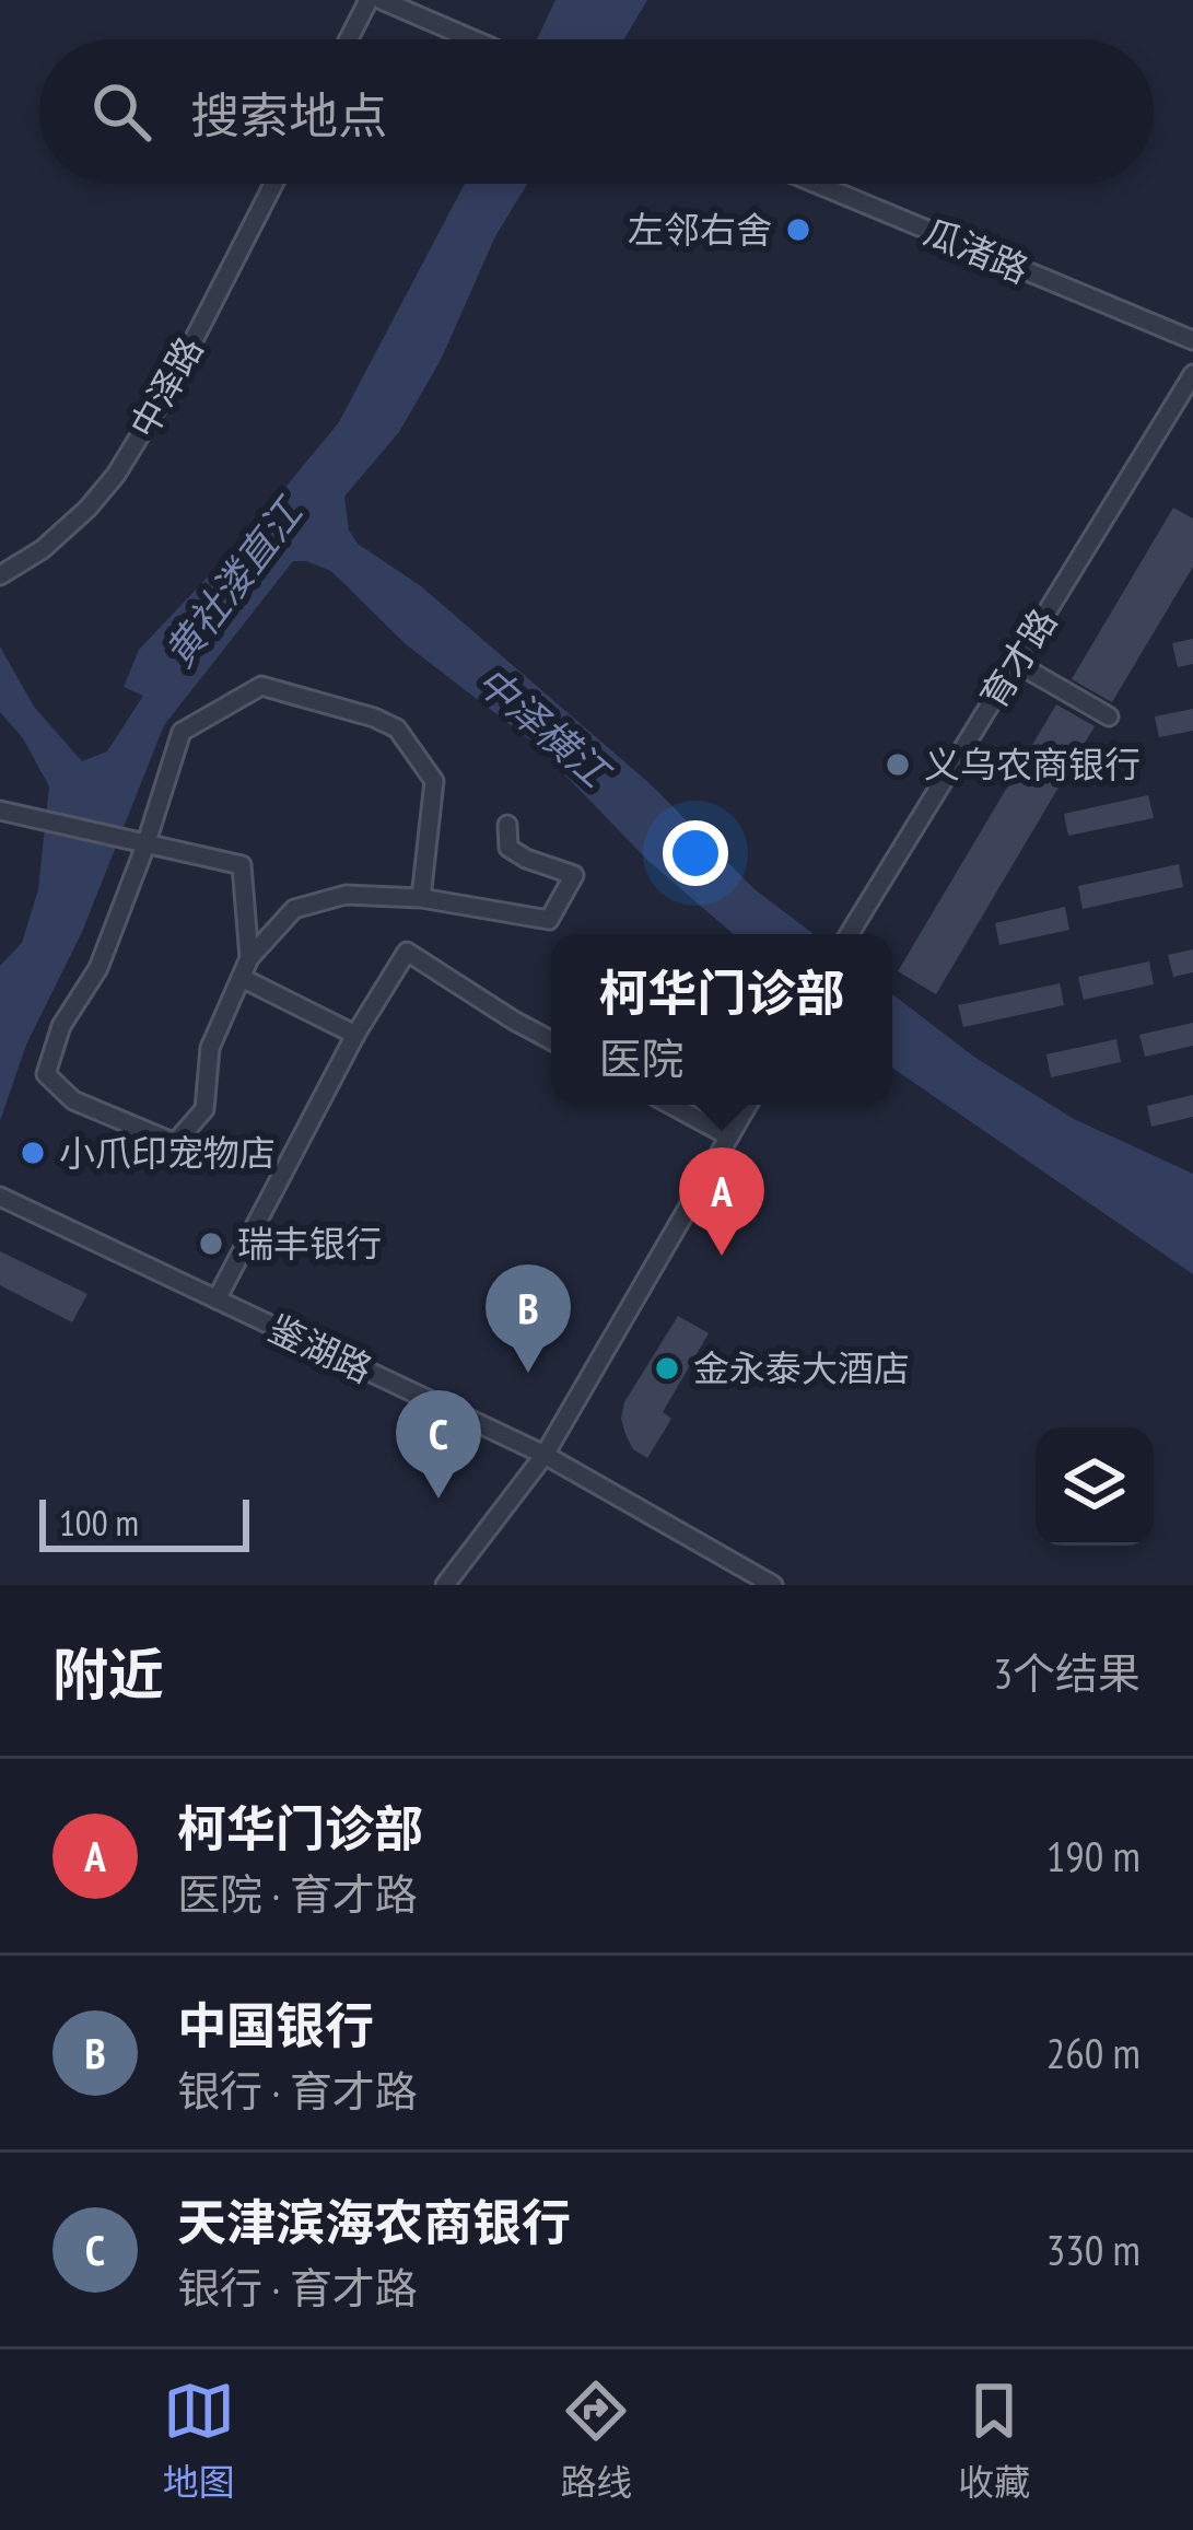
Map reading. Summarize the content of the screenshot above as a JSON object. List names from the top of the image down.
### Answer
{
  "streets": {
    "street": [
      "瓜渚路",
      "中泽路",
      "育才路",
      "鉴湖路"
    ]
  },
  "water": ["黄社溇直江", "中泽横江"],
  "places": [
    "左邻右舍",
    "义乌农商银行",
    "小爪印宠物店",
    "瑞丰银行",
    "金永泰大酒店"
  ],
  "scale_bar": "100 m",
  "page": {
    "search": "搜索地点",
    "popup": ["柯华门诊部", "医院"],
    "pins": ["A", "B", "C"],
    "scale": "100 m",
    "heading": ["附近", "3个结果"],
    "list": [
      {
        "mark": "A",
        "name": "柯华门诊部",
        "note": "医院 · 育才路",
        "value": "190 m"
      },
      {
        "mark": "B",
        "name": "中国银行",
        "note": "银行 · 育才路",
        "value": "260 m"
      },
      {
        "mark": "C",
        "name": "天津滨海农商银行",
        "note": "银行 · 育才路",
        "value": "330 m"
      }
    ],
    "nav": ["地图", "路线", "收藏"]
  }
}
